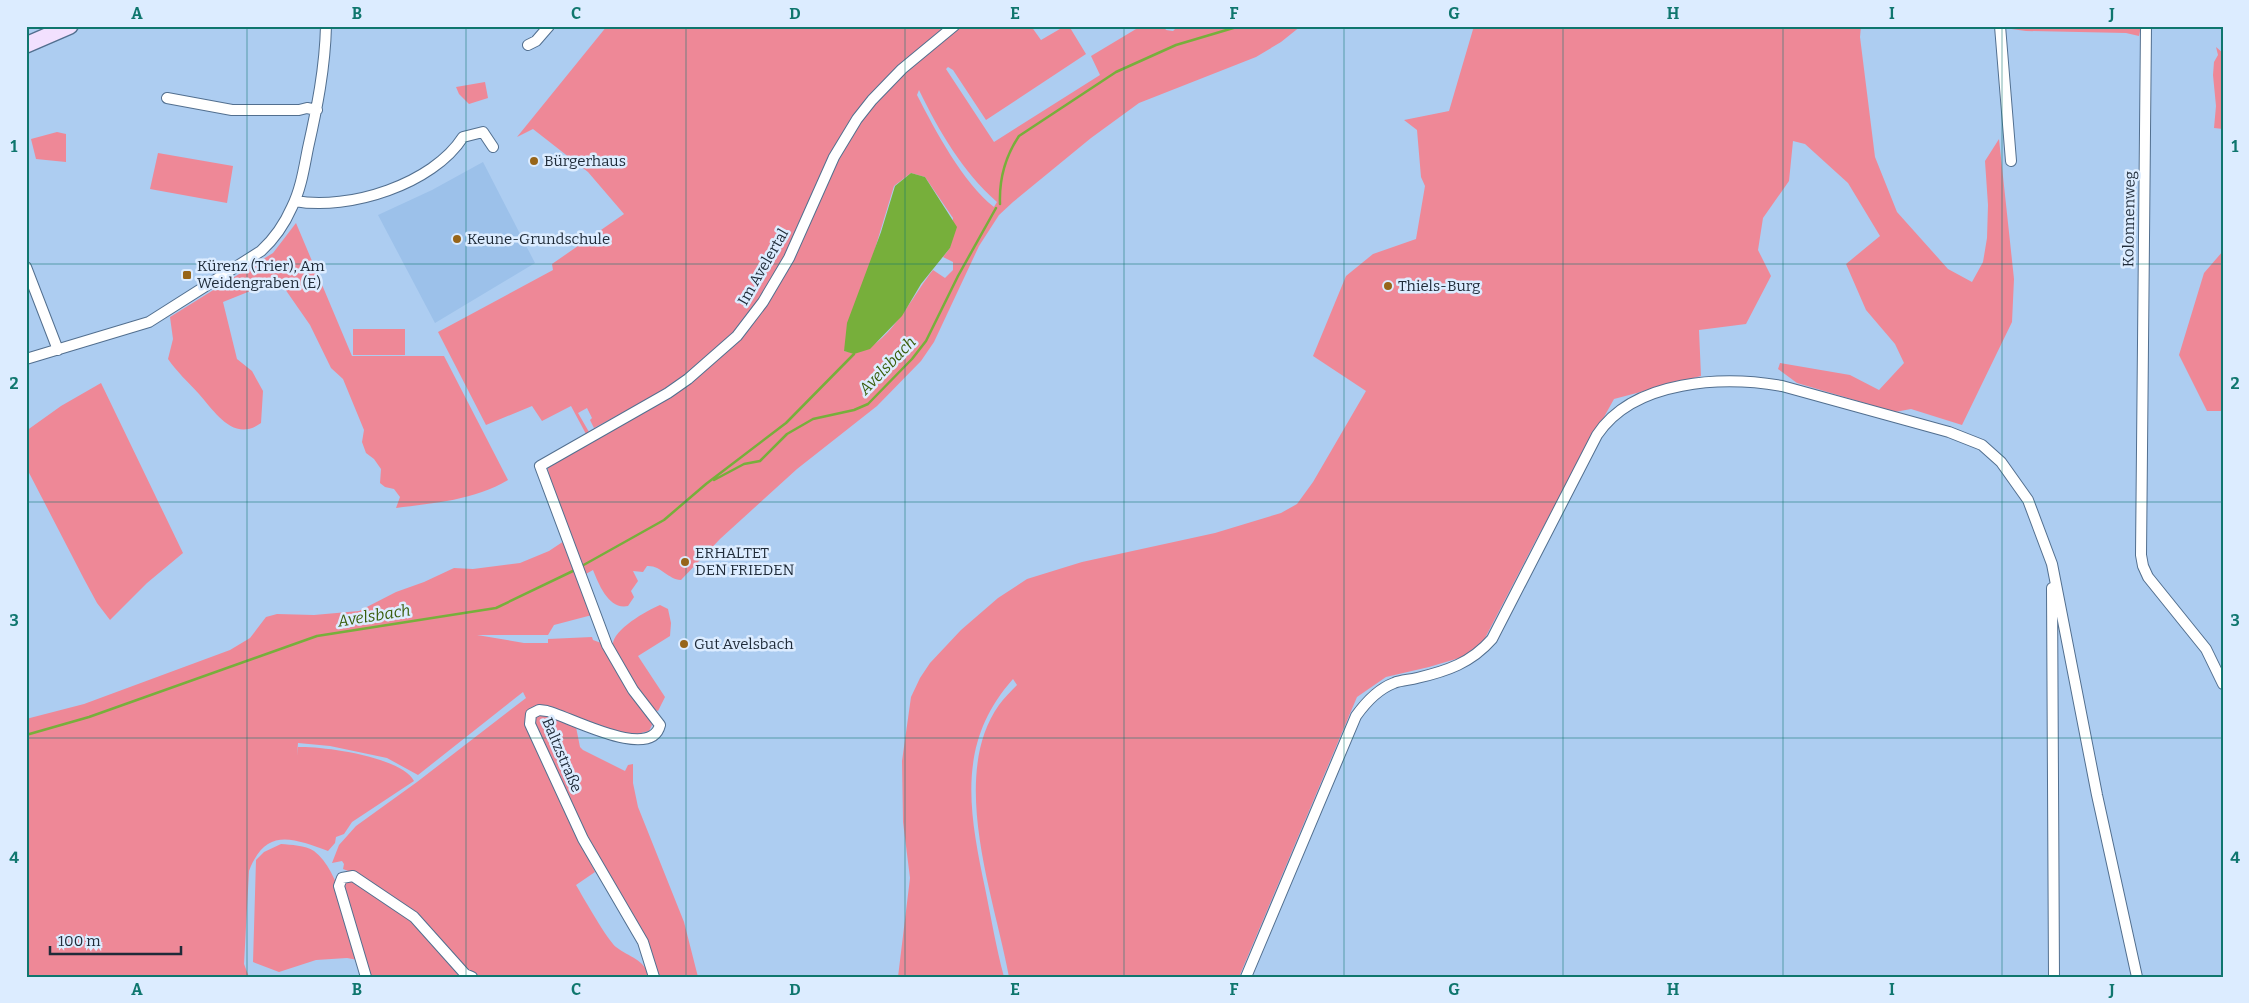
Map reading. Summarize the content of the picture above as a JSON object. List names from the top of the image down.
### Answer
{
  "streets": {
    "street": ["Kolonnenweg", "Im Avelertal", "Baltzstraße"]
  },
  "crossings": [
    ["Im Avelertal", "Baltzstraße"]
  ],
  "water": ["Avelsbach"],
  "places": {
    "other": [
      "Bürgerhaus",
      "Keune-Grundschule",
      "Thiels-Burg",
      "ERHALTET DEN FRIEDEN",
      "Gut Avelsbach"
    ],
    "transit": ["Kürenz (Trier), Am Weidengraben (E)"]
  },
  "scale_bar": "100 m",
  "grid": {
    "columns": [
      "A",
      "B",
      "C",
      "D",
      "E",
      "F",
      "G",
      "H",
      "I",
      "J"
    ],
    "rows": [
      "1",
      "2",
      "3",
      "4"
    ]
  }
}
